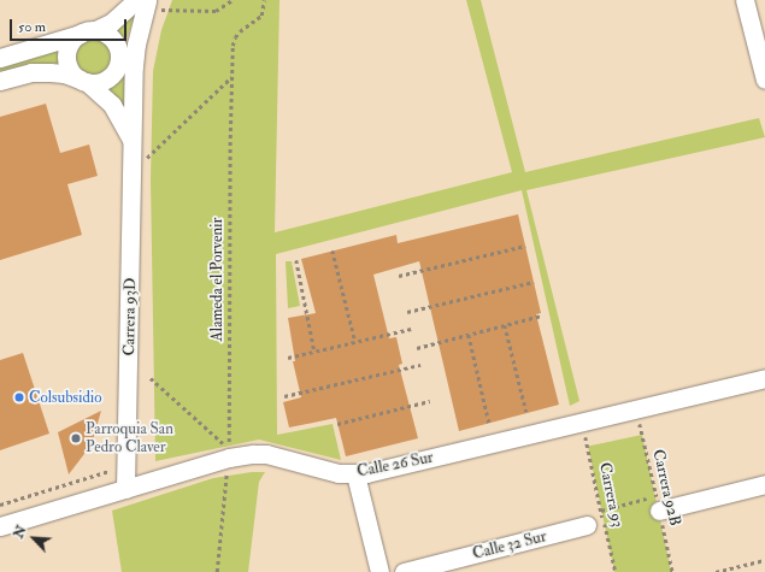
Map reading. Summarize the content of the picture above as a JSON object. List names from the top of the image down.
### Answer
{
  "streets": {
    "street": ["Carrera 93D", "Calle 26 Sur", "Calle 32 Sur"],
    "path": ["Alameda el Porvenir", "Carrera 92B", "Carrera 93"]
  },
  "crossings": [
    ["Alameda el Porvenir", "Calle 26 Sur"],
    ["Carrera 93D", "Calle 26 Sur"],
    ["Calle 26 Sur", "Carrera 92B"],
    ["Calle 26 Sur", "Carrera 93"]
  ],
  "places": ["Colsubsidio", "Parroquia San Pedro Claver"],
  "scale_bar": "50 m",
  "north": "top left"
}
